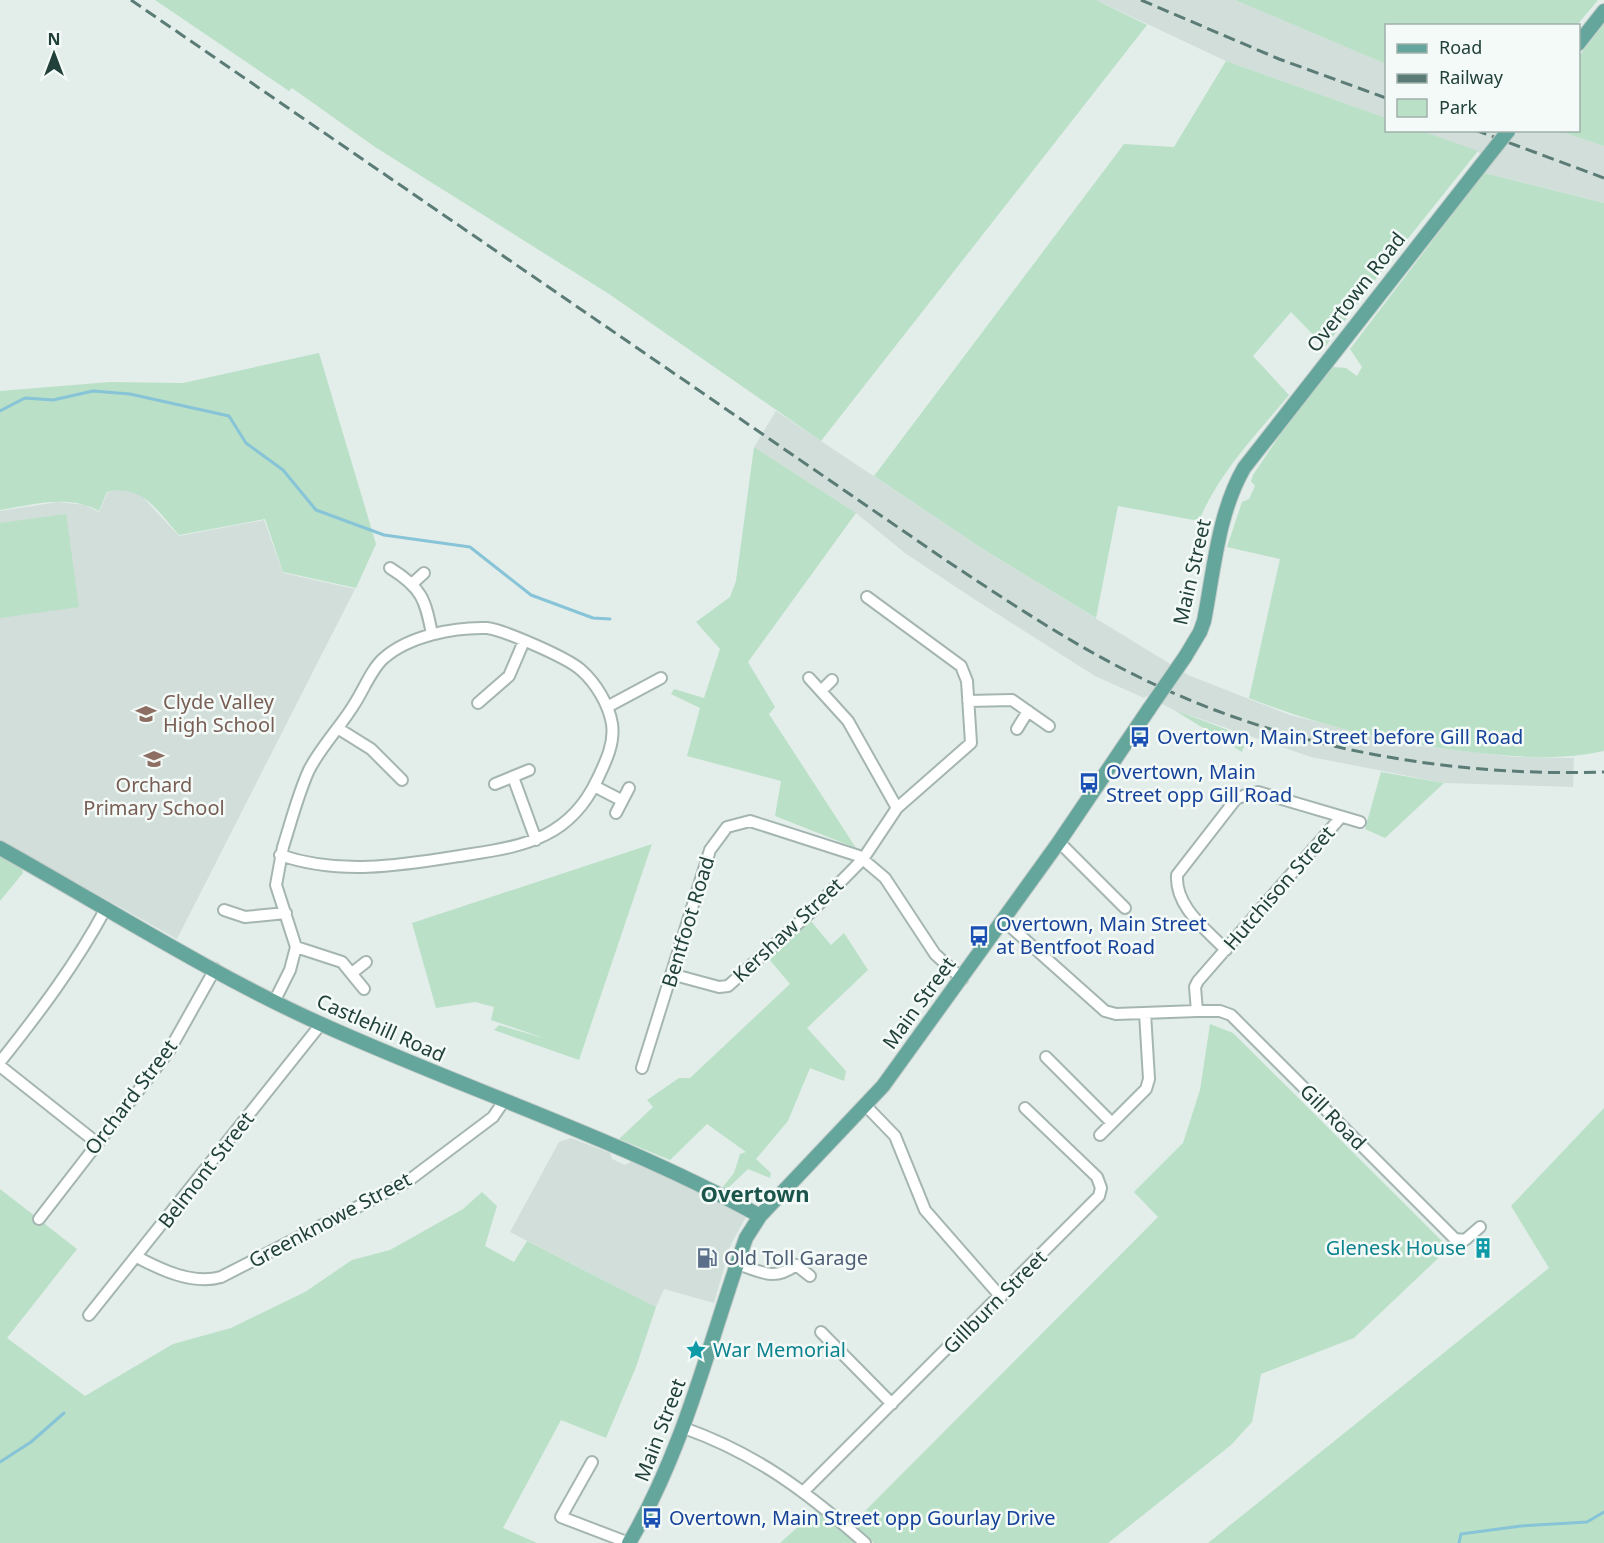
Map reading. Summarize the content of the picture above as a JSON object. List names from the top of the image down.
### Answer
{
  "streets": {
    "main road": ["Overtown Road", "Main Street", "Castlehill Road"],
    "street": [
      "Hutchison Street",
      "Bentfoot Road",
      "Kershaw Street",
      "Orchard Street",
      "Gill Road",
      "Belmont Street",
      "Greenknowe Street",
      "Gillburn Street"
    ]
  },
  "crossings": [
    ["Overtown Road", "Main Street"],
    ["Main Street", "Bentfoot Road"],
    ["Main Street", "Castlehill Road"],
    ["Main Street", "Gill Road"],
    ["Hutchison Street", "Gill Road"],
    ["Bentfoot Road", "Kershaw Street"],
    ["Castlehill Road", "Orchard Street"],
    ["Castlehill Road", "Belmont Street"],
    ["Castlehill Road", "Greenknowe Street"],
    ["Belmont Street", "Greenknowe Street"]
  ],
  "districts": ["Overtown"],
  "places": {
    "school or university": ["Clyde Valley High School", "Orchard Primary School"],
    "bus stop": [
      "Overtown, Main Street before Gill Road",
      "Overtown, Main Street opp Gill Road",
      "Overtown, Main Street at Bentfoot Road",
      "Overtown, Main Street opp Gourlay Drive"
    ],
    "building": ["Glenesk House"],
    "fuel station": ["Old Toll Garage"],
    "place": ["War Memorial"]
  },
  "legend": ["Road", "Railway", "Park"],
  "north": "top"
}
